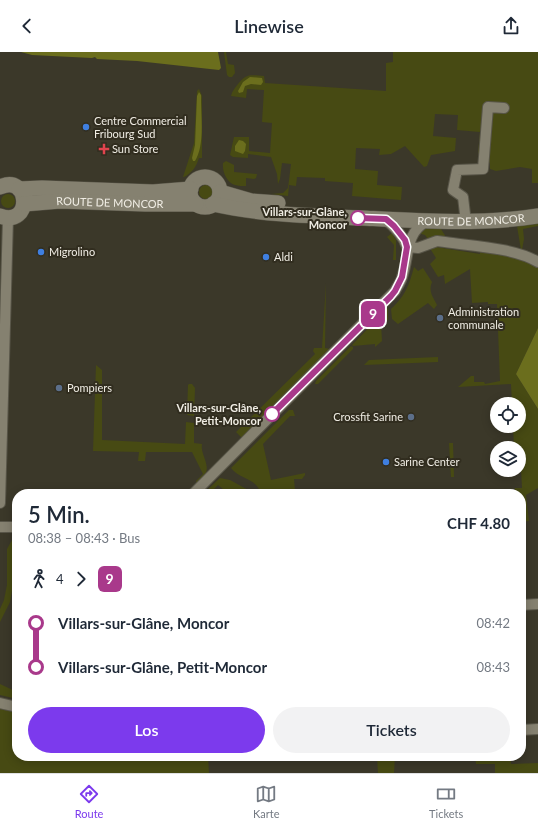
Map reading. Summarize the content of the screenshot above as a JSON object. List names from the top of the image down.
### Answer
{
  "streets": {
    "main road": ["ROUTE DE MONCOR"]
  },
  "places": {
    "other": [
      "Centre Commercial Fribourg Sud",
      "Villars-sur-Glâne, Moncor",
      "Migrolino",
      "Aldi",
      "Administration communale",
      "Pompiers",
      "Villars-sur-Glâne, Petit-Moncor",
      "Crossfit Sarine",
      "Sarine Center"
    ],
    "health": ["Sun Store"]
  },
  "lines": ["bus line 9"],
  "page": {
    "header": "Linewise",
    "on_map": "9",
    "heading": ["5 Min.", "08:38 – 08:43 · Bus", "CHF 4.80"],
    "legs": ["4", "9"],
    "list": [
      {
        "name": "Villars-sur-Glâne, Moncor",
        "value": "08:42"
      },
      {
        "name": "Villars-sur-Glâne, Petit-Moncor",
        "value": "08:43"
      }
    ],
    "buttons": ["Los", "Tickets"],
    "tabs": ["Route", "Karte", "Tickets"]
  }
}
